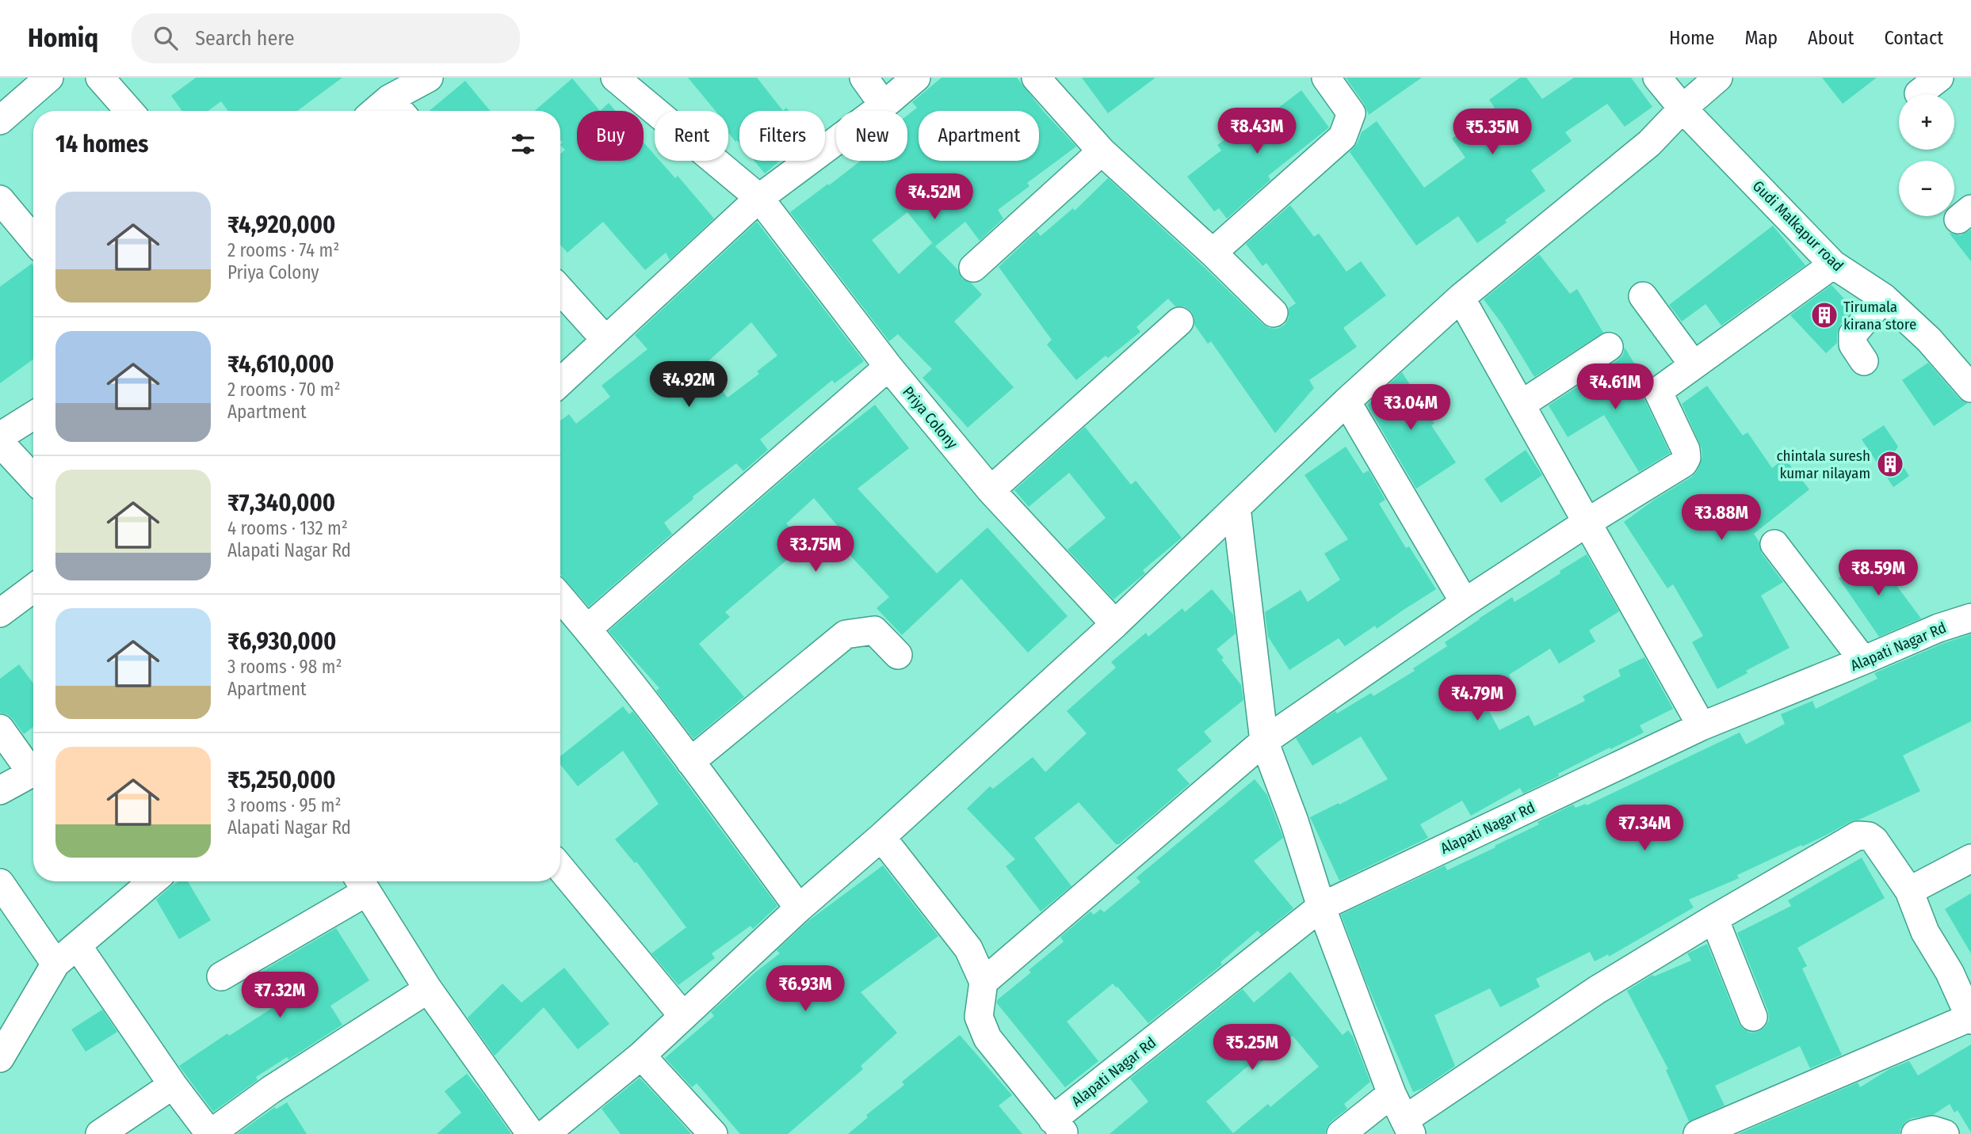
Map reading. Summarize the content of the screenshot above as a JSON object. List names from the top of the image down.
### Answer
{
  "streets": {
    "street": ["Gudi Malkapur road", "Priya Colony", "Alapati Nagar Rd"]
  },
  "places": {
    "building": ["Tirumala kirana store", "chintala suresh kumar nilayam"]
  },
  "page": {
    "header": "Homiq",
    "search": "Search here",
    "nav": [
      "Home",
      "Map",
      "About",
      "Contact"
    ],
    "map_buttons": ["+", "−"],
    "price": [
      "₹8.43M",
      "₹5.35M",
      "₹4.52M",
      "₹4.92M",
      "₹4.61M",
      "₹3.04M",
      "₹3.88M",
      "₹3.75M",
      "₹8.59M",
      "₹4.79M",
      "₹7.34M",
      "₹6.93M",
      "₹7.32M",
      "₹5.25M"
    ],
    "chip": [
      "Buy",
      "Rent",
      "Filters",
      "New",
      "Apartment"
    ],
    "heading": "14 homes",
    "list": [
      {
        "name": "₹4,920,000",
        "note": "2 rooms · 74 m² · Priya Colony"
      },
      {
        "name": "₹4,610,000",
        "note": "2 rooms · 70 m² · Apartment"
      },
      {
        "name": "₹7,340,000",
        "note": "4 rooms · 132 m² · Alapati Nagar Rd"
      },
      {
        "name": "₹6,930,000",
        "note": "3 rooms · 98 m² · Apartment"
      },
      {
        "name": "₹5,250,000",
        "note": "3 rooms · 95 m² · Alapati Nagar Rd"
      }
    ]
  }
}
